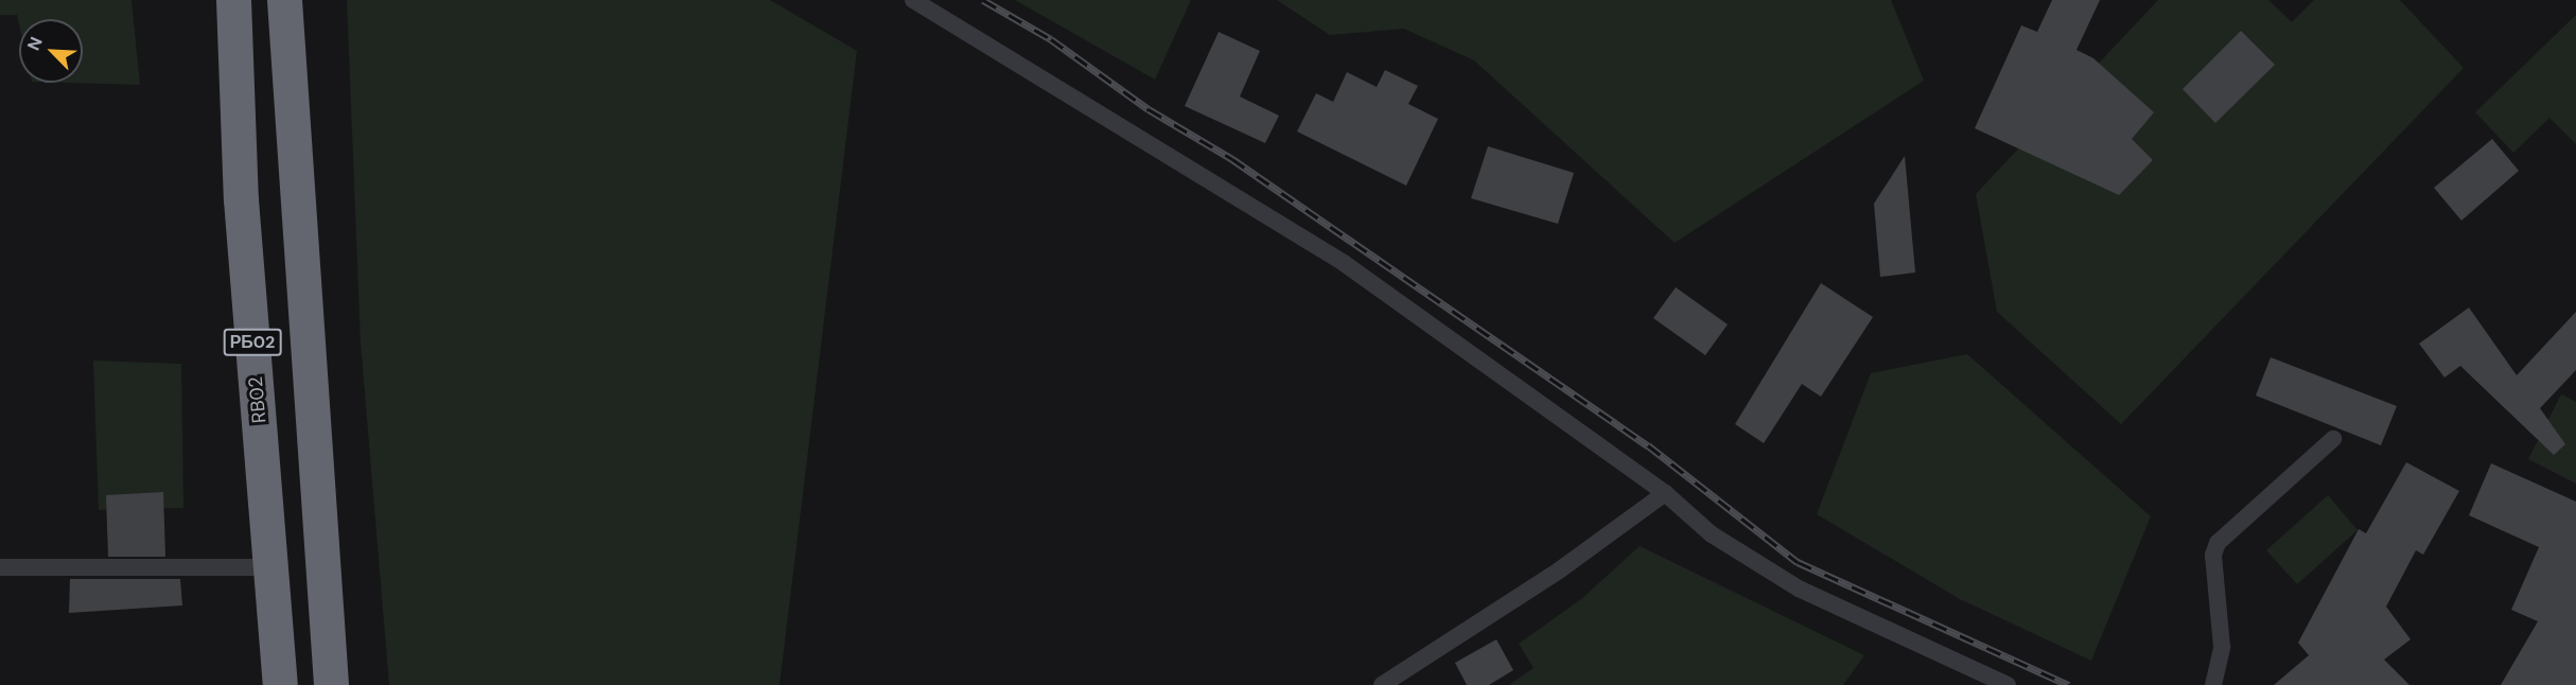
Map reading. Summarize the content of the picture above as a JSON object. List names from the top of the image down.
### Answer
{
  "streets": {
    "highway": ["РБ02", "RB02"]
  },
  "north": "top left"
}
